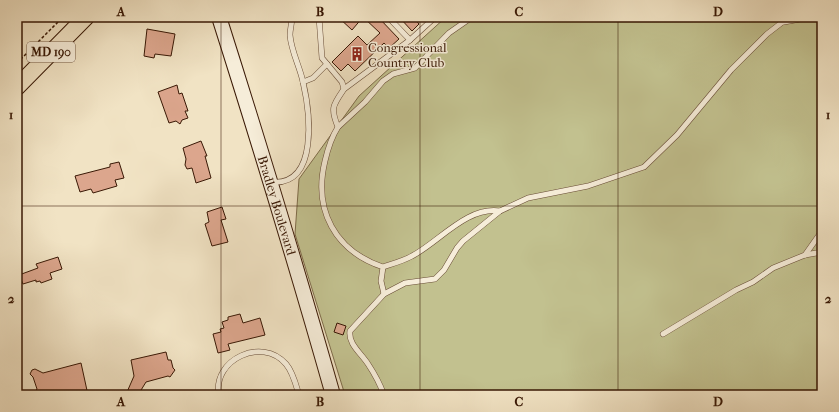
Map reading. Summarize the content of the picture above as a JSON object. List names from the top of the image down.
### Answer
{
  "streets": {
    "main road": ["MD 190", "Bradley Boulevard"]
  },
  "places": {
    "building": ["Congressional Country Club"]
  },
  "grid": {
    "columns": [
      "A",
      "B",
      "C",
      "D"
    ],
    "rows": ["1", "2"]
  }
}
